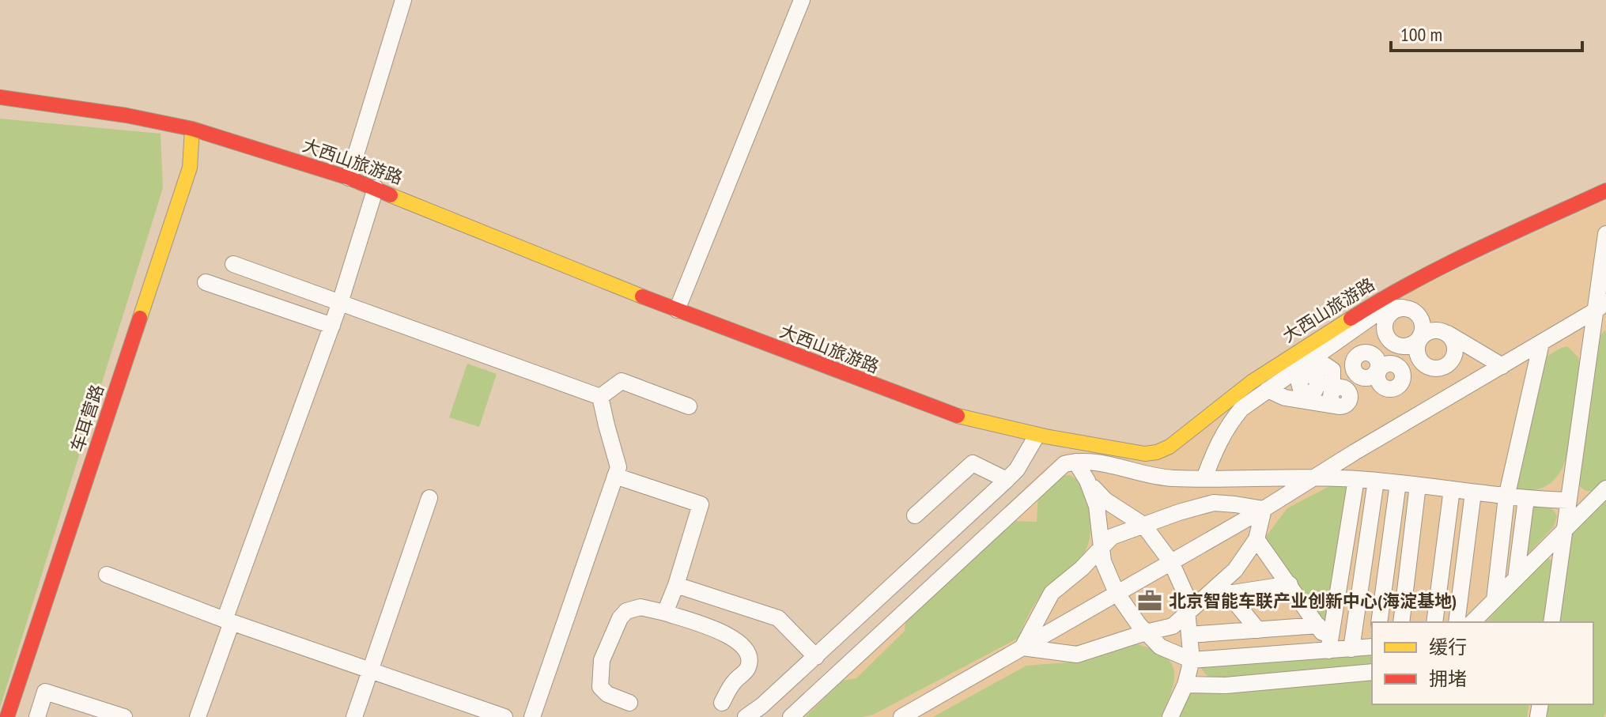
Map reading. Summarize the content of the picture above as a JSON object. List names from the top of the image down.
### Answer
{
  "streets": {
    "street": ["大西山旅游路", "车耳营路"]
  },
  "crossings": [
    ["大西山旅游路", "车耳营路"]
  ],
  "places": {
    "office": ["北京智能车联产业创新中心(海淀基地)"]
  },
  "legend": ["缓行", "拥堵"],
  "scale_bar": "100 m"
}
